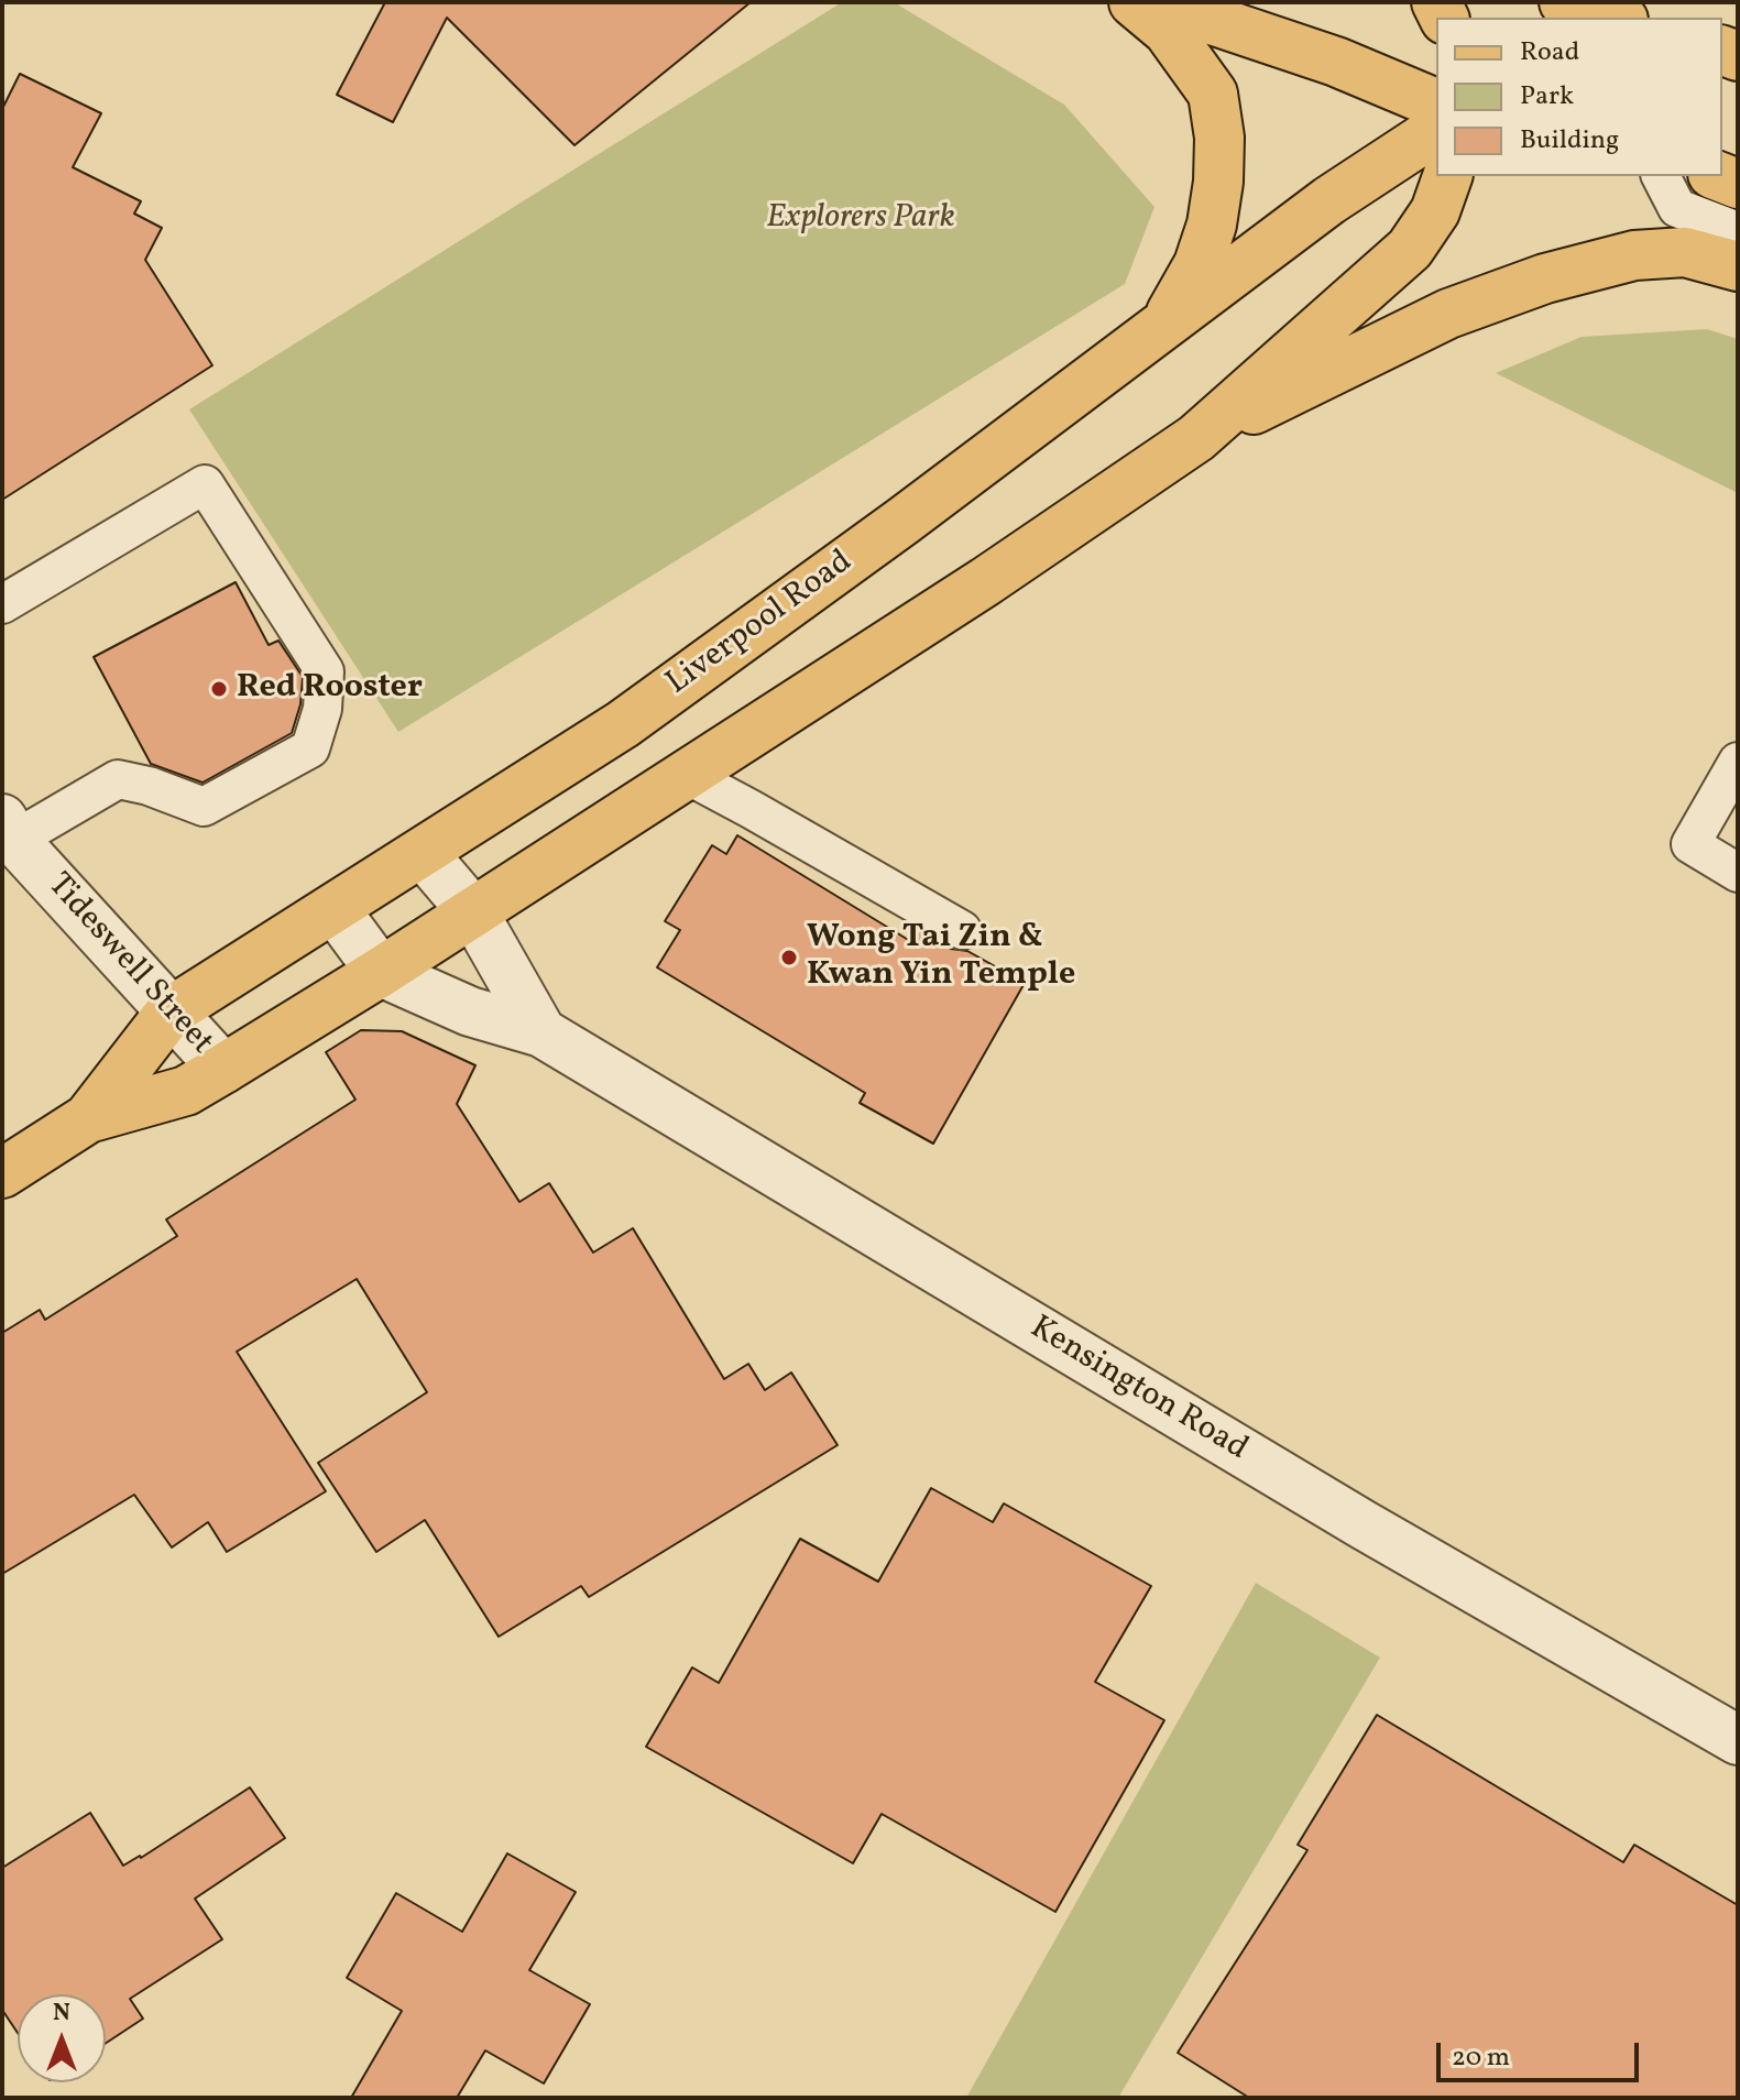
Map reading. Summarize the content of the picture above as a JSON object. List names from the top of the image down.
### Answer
{
  "streets": {
    "main road": ["Liverpool Road"],
    "street": ["Tideswell Street", "Kensington Road"]
  },
  "crossings": [
    ["Liverpool Road", "Tideswell Street"],
    ["Liverpool Road", "Kensington Road"]
  ],
  "parks": ["Explorers Park"],
  "places": ["Red Rooster", "Wong Tai Zin & Kwan Yin Temple"],
  "legend": ["Road", "Park", "Building"],
  "scale_bar": "20 m",
  "north": "top"
}
